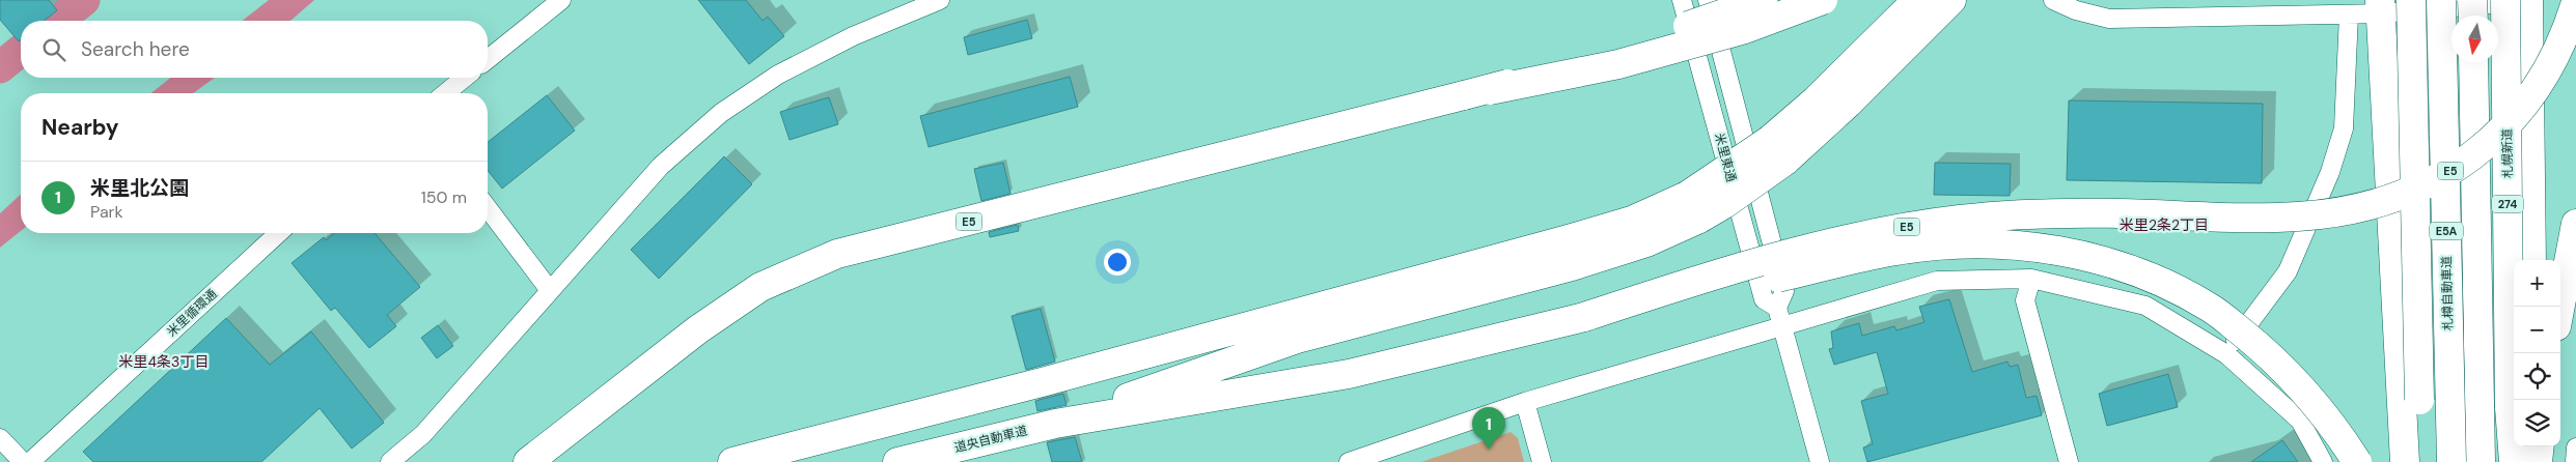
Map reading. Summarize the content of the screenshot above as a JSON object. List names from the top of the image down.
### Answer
{
  "streets": {
    "highway": [
      "札幌新道",
      "E5",
      "274",
      "E5A",
      "札樽自動車道",
      "道央自動車道"
    ],
    "street": ["米里東通", "米里循環通"]
  },
  "crossings": [
    ["E5", "道央自動車道"]
  ],
  "districts": ["米里2条2丁目", "米里4条3丁目"],
  "north": "bottom",
  "page": {
    "search": "Search here",
    "heading": "Nearby",
    "list": [
      {
        "mark": "1",
        "name": "米里北公園",
        "note": "Park",
        "value": "150 m"
      }
    ],
    "map_buttons": ["+", "−"],
    "pins": "1"
  }
}
